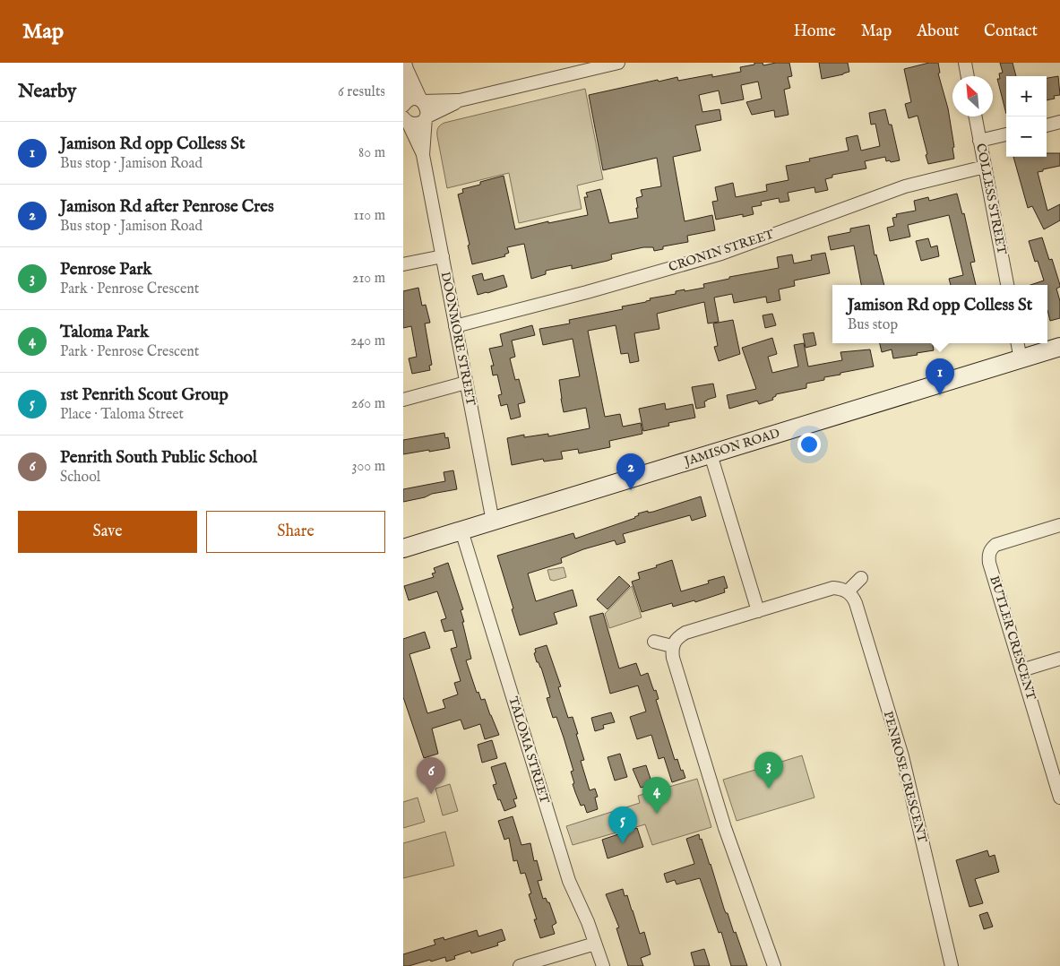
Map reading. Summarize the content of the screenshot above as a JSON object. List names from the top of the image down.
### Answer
{
  "streets": {
    "main road": ["JAMISON ROAD"],
    "street": [
      "COLLESS STREET",
      "CRONIN STREET",
      "DOONMORE STREET",
      "BUTLER CRESCENT",
      "TALOMA STREET",
      "PENROSE CRESCENT"
    ]
  },
  "crossings": [
    ["COLLESS STREET", "CRONIN STREET"],
    ["CRONIN STREET", "DOONMORE STREET"],
    ["DOONMORE STREET", "JAMISON ROAD"],
    ["JAMISON ROAD", "TALOMA STREET"]
  ],
  "north": "top left",
  "page": {
    "header": "Map",
    "nav": [
      "Home",
      "Map",
      "About",
      "Contact"
    ],
    "heading": ["Nearby", "6 results"],
    "map_buttons": ["+", "−"],
    "list": [
      {
        "mark": "1",
        "name": "Jamison Rd opp Colless St",
        "note": "Bus stop · Jamison Road",
        "value": "80 m"
      },
      {
        "mark": "2",
        "name": "Jamison Rd after Penrose Cres",
        "note": "Bus stop · Jamison Road",
        "value": "110 m"
      },
      {
        "mark": "3",
        "name": "Penrose Park",
        "note": "Park · Penrose Crescent",
        "value": "210 m"
      },
      {
        "mark": "4",
        "name": "Taloma Park",
        "note": "Park · Penrose Crescent",
        "value": "240 m"
      },
      {
        "mark": "5",
        "name": "1st Penrith Scout Group",
        "note": "Place · Taloma Street",
        "value": "260 m"
      },
      {
        "mark": "6",
        "name": "Penrith South Public School",
        "note": "School",
        "value": "300 m"
      }
    ],
    "popup": ["Jamison Rd opp Colless St", "Bus stop"],
    "pins": [
      "1",
      "2",
      "3",
      "6",
      "4",
      "5"
    ],
    "buttons": ["Save", "Share"]
  }
}
